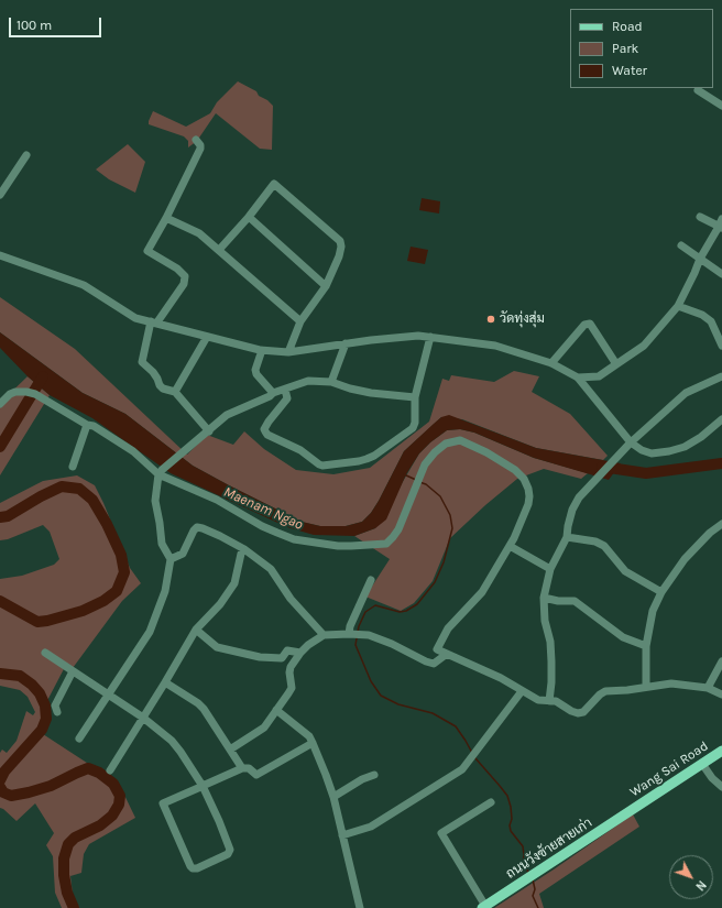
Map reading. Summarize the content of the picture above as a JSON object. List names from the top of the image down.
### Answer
{
  "streets": {
    "main road": ["Wang Sai Road", "ถนนวังซ้ายสายเก่า"]
  },
  "crossings": [
    ["Wang Sai Road", "ถนนวังซ้ายสายเก่า"]
  ],
  "water": ["Maenam Ngao"],
  "places": ["วัดทุ่งสุ่ม"],
  "legend": ["Road", "Park", "Water"],
  "scale_bar": "100 m",
  "north": "bottom right"
}
